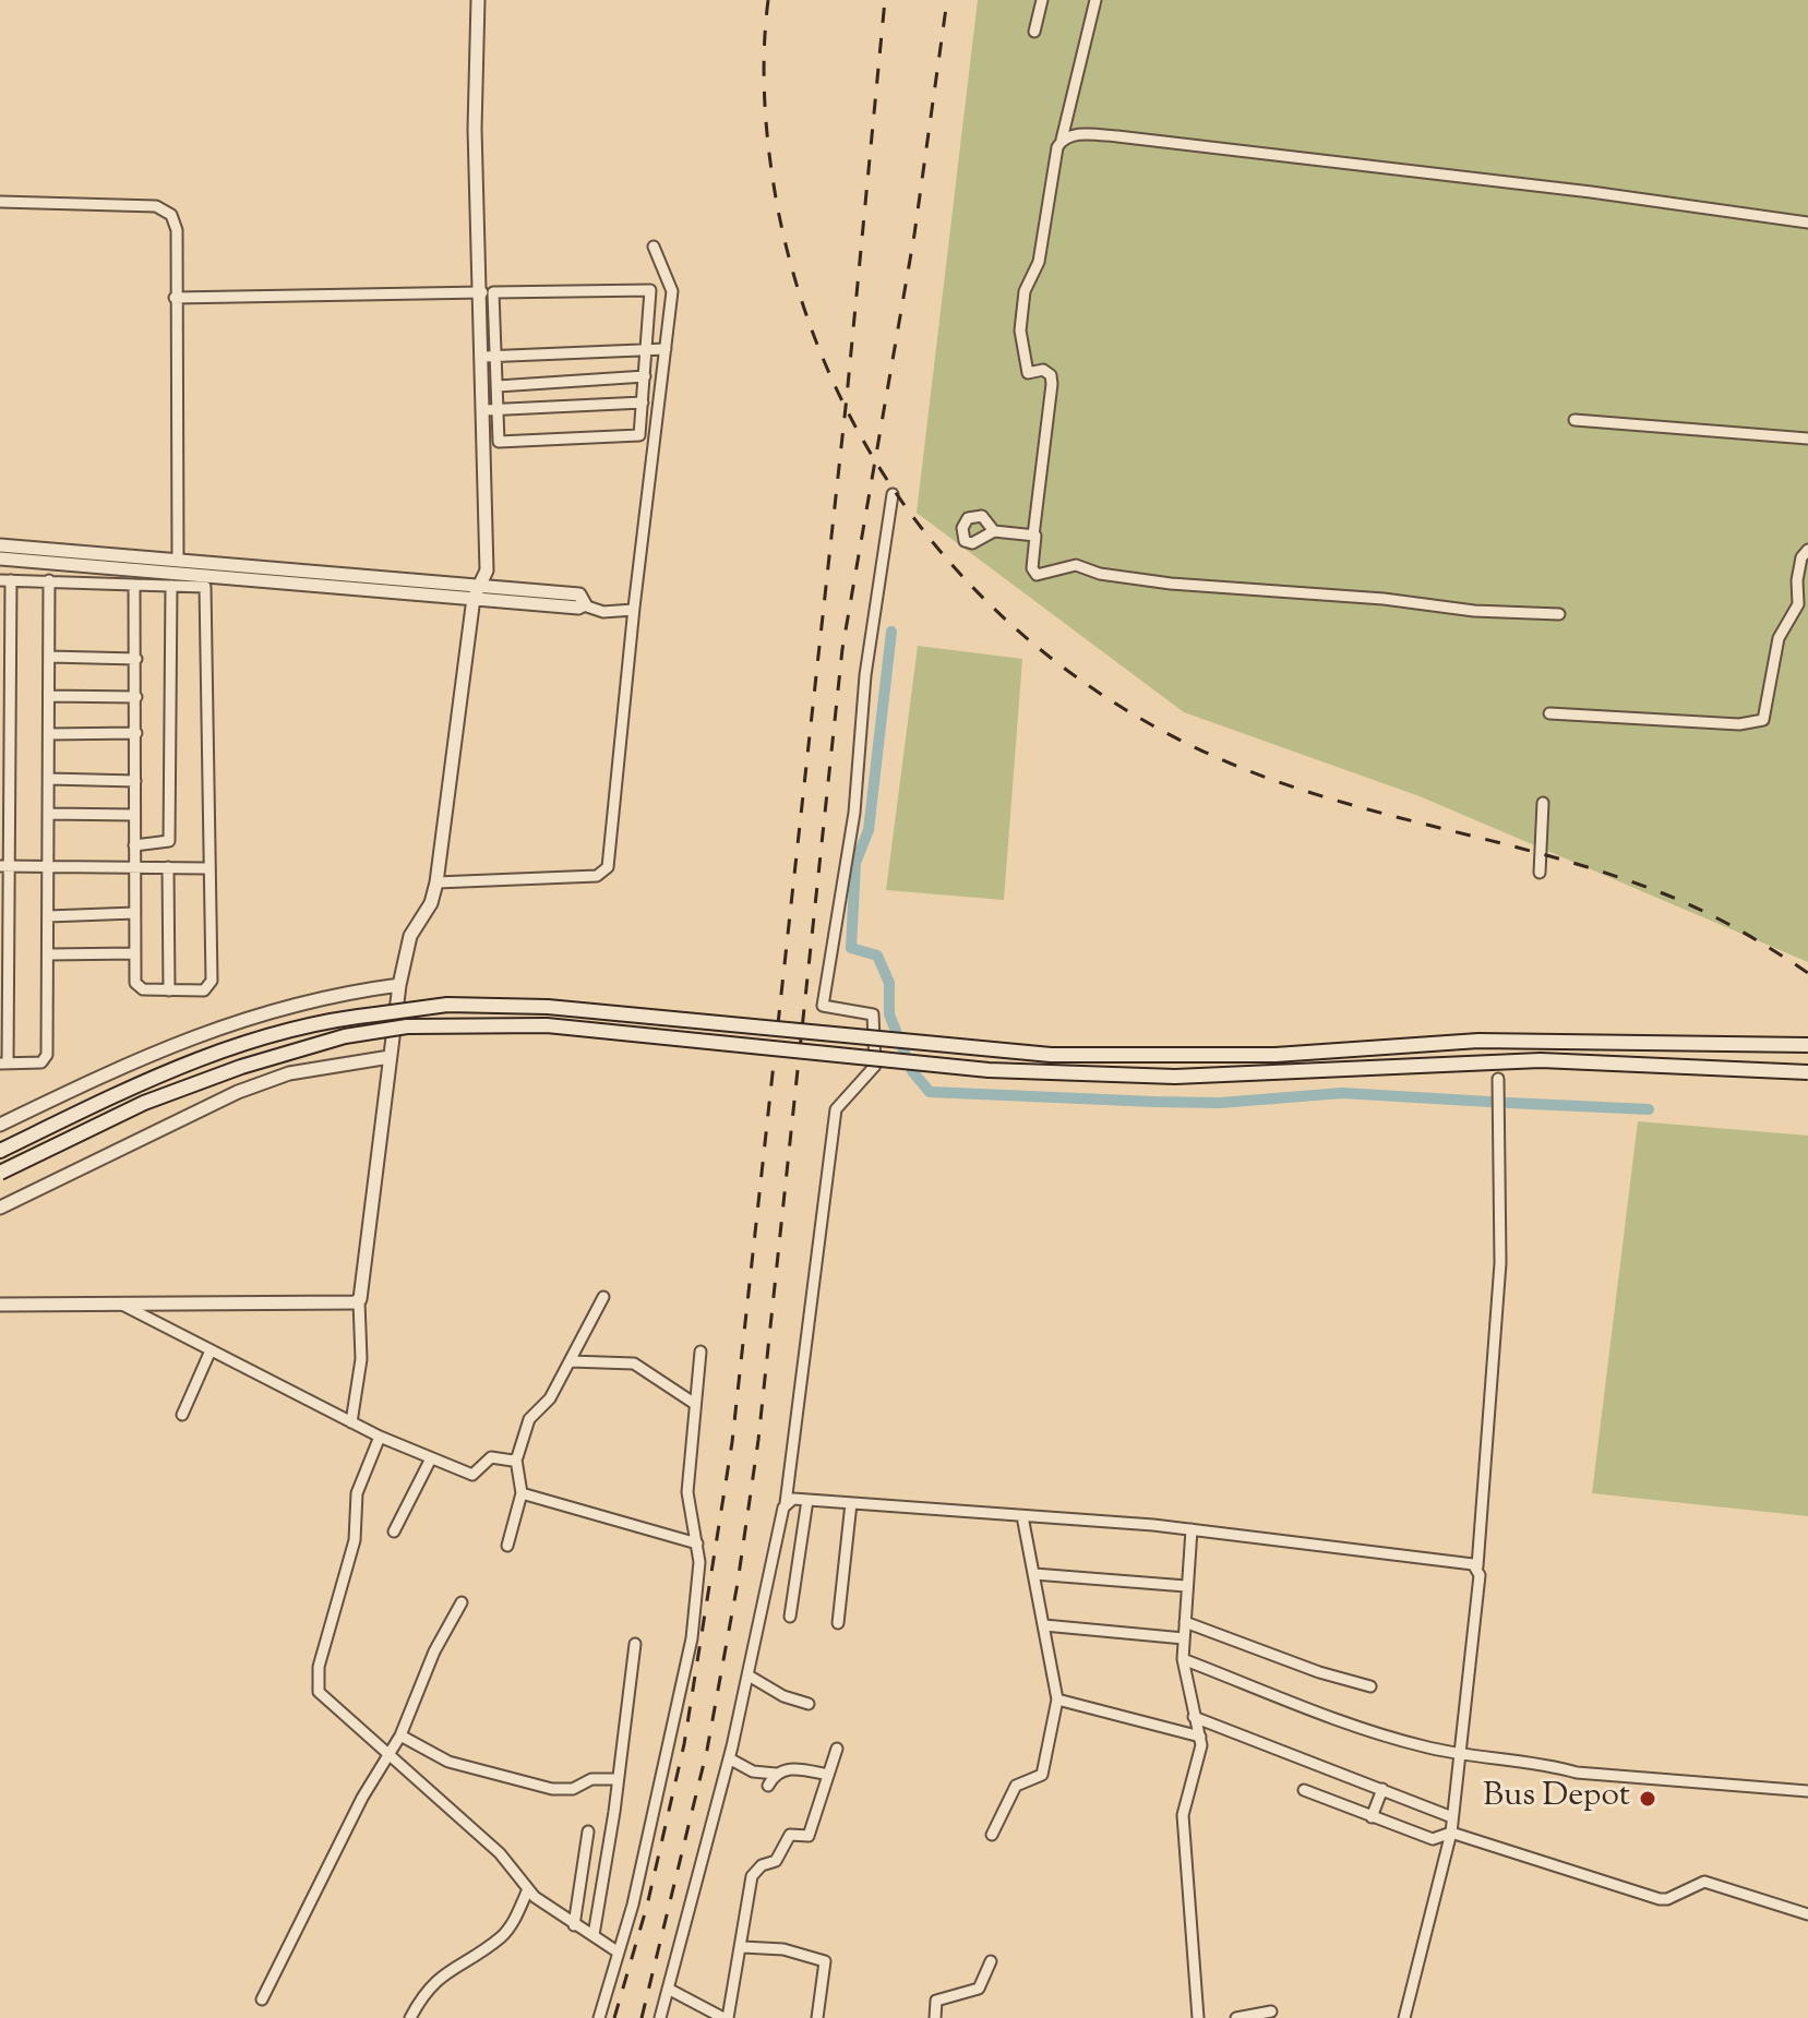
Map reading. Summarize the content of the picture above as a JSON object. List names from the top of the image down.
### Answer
{
  "places": ["Bus Depot"]
}
